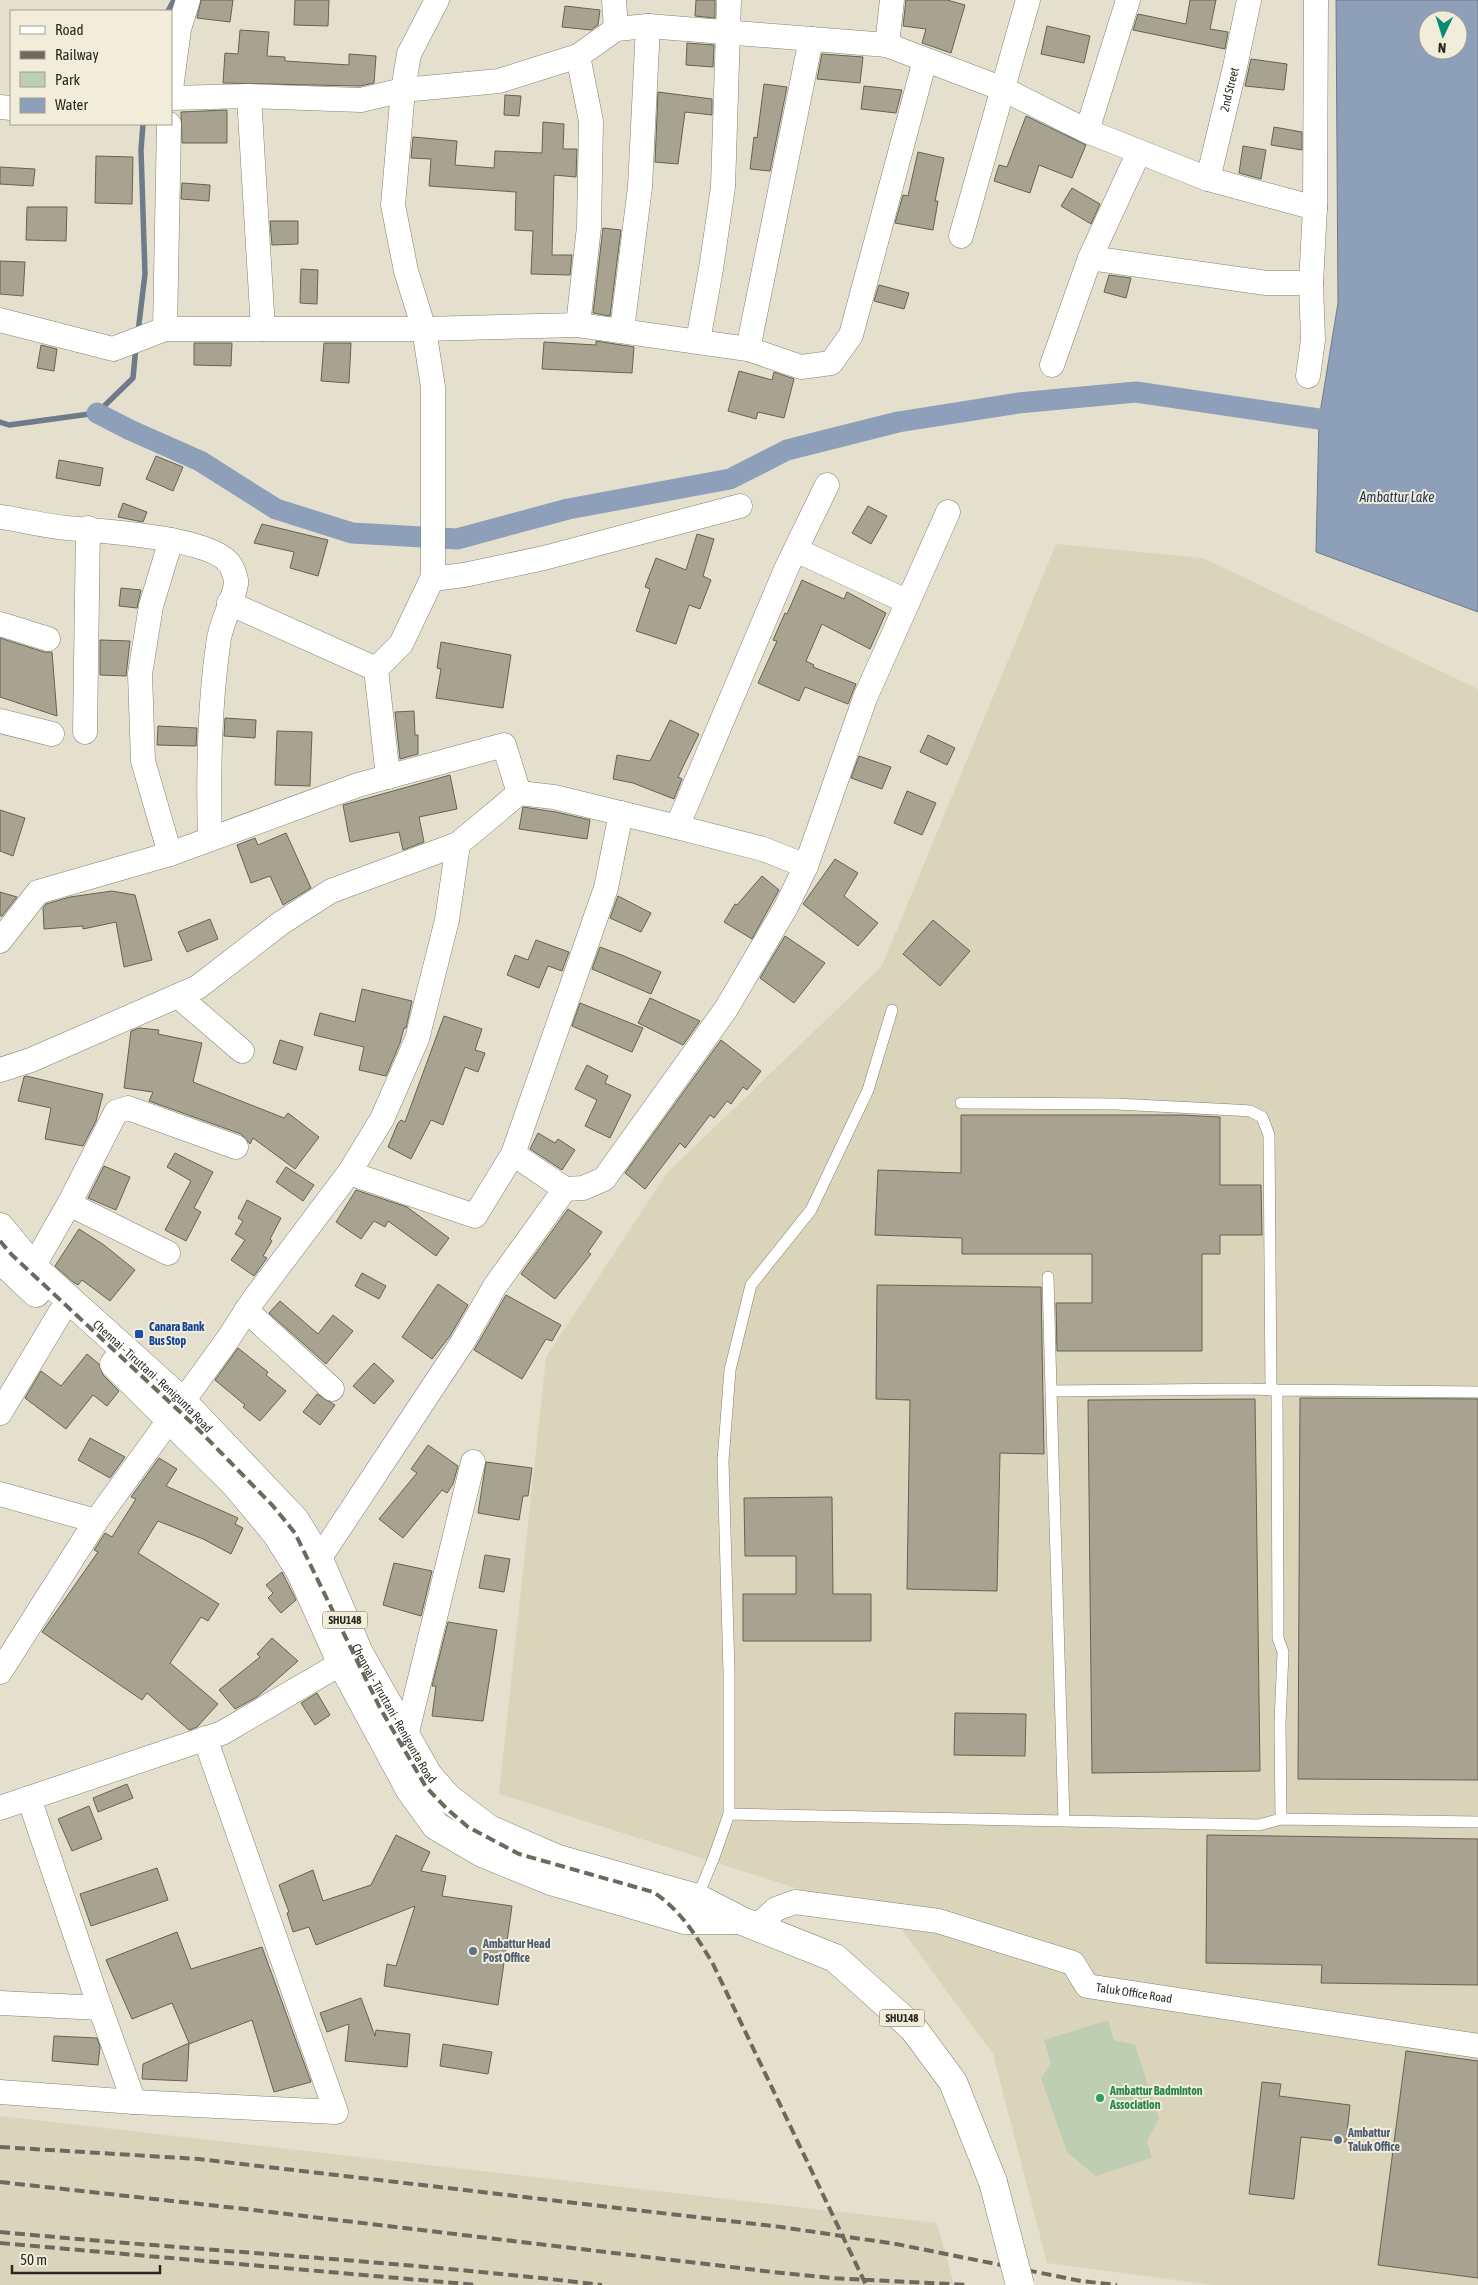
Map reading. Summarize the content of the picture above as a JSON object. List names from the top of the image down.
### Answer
{
  "streets": {
    "highway": ["Chennai - Tiruttani - Renigunta Road", "SHU148"],
    "street": ["2nd Street", "Taluk Office Road"]
  },
  "crossings": [
    ["Chennai - Tiruttani - Renigunta Road", "Taluk Office Road"]
  ],
  "water": ["Ambattur Lake"],
  "places": {
    "transit": ["Canara Bank Bus Stop"],
    "other": ["Ambattur Head Post Office", "Ambattur Badminton Association", "Ambattur Taluk Office"]
  },
  "legend": [
    "Road",
    "Railway",
    "Park",
    "Water"
  ],
  "scale_bar": "50 m",
  "north": "bottom"
}
